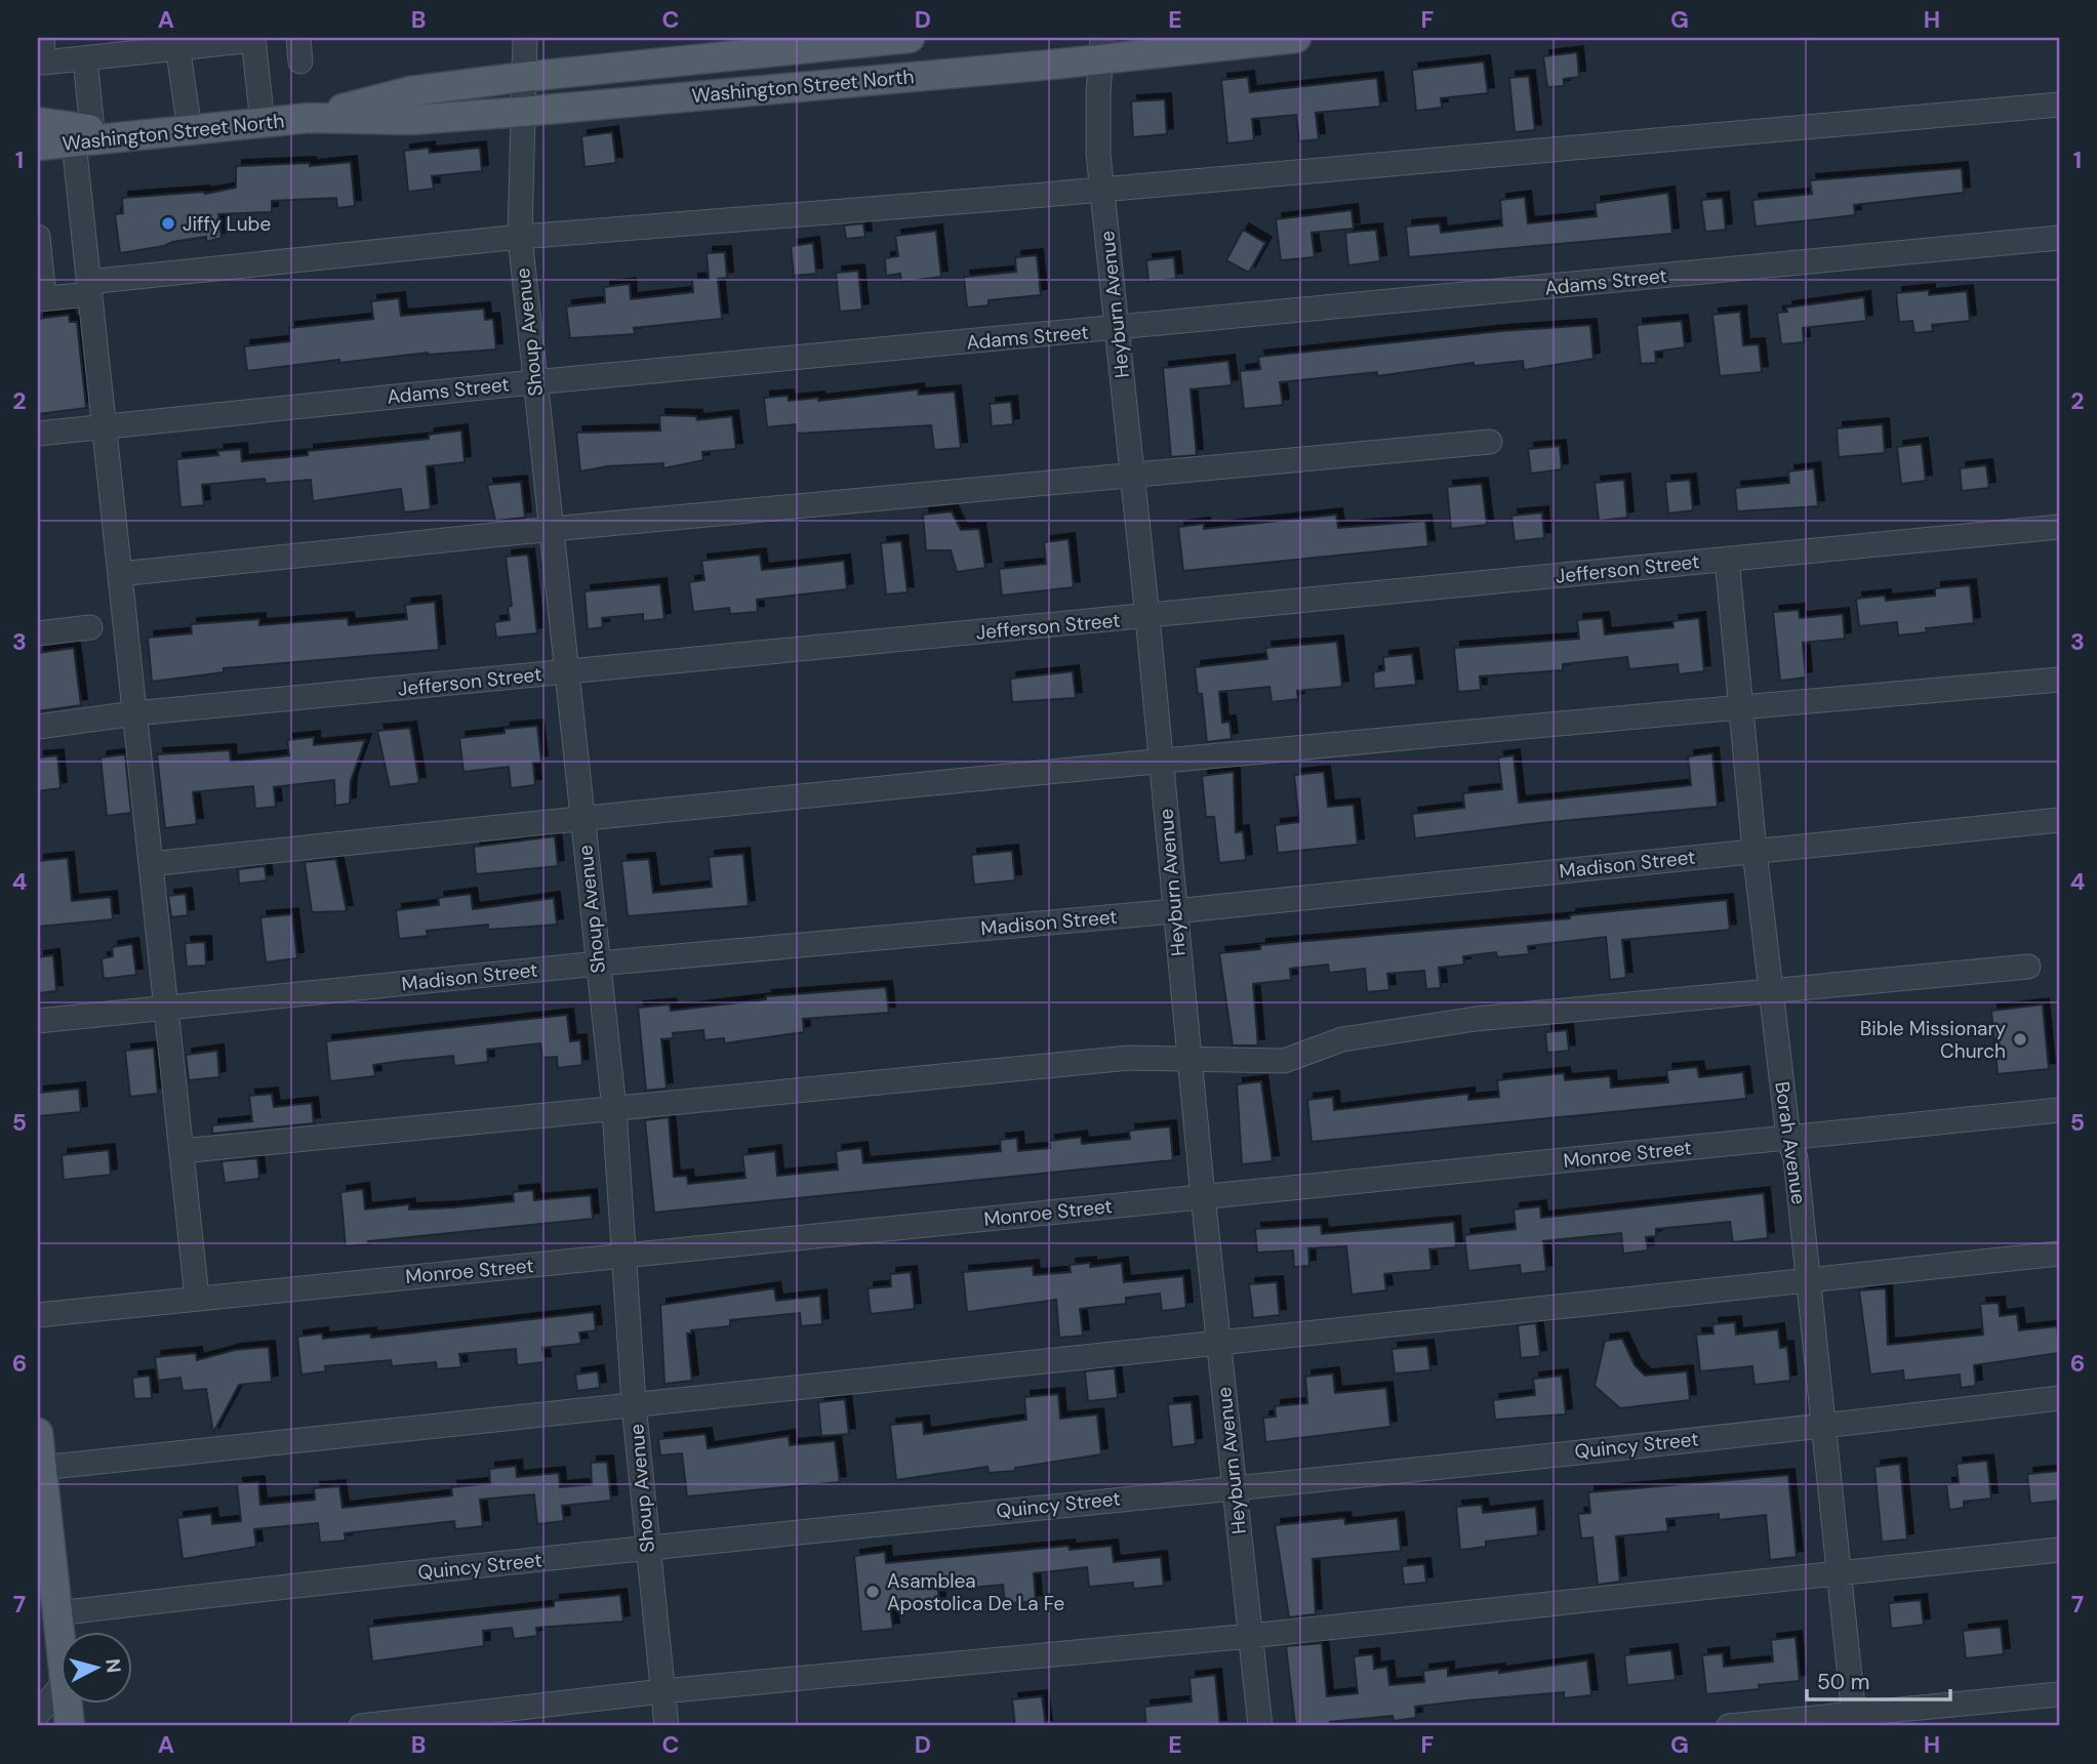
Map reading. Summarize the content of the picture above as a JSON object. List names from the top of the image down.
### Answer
{
  "streets": {
    "main road": ["Washington Street North"],
    "street": [
      "Adams Street",
      "Heyburn Avenue",
      "Shoup Avenue",
      "Jefferson Street",
      "Madison Street",
      "Borah Avenue",
      "Monroe Street",
      "Quincy Street"
    ]
  },
  "crossings": [
    ["Washington Street North", "Heyburn Avenue"],
    ["Washington Street North", "Shoup Avenue"],
    ["Adams Street", "Heyburn Avenue"],
    ["Adams Street", "Shoup Avenue"],
    ["Heyburn Avenue", "Jefferson Street"],
    ["Heyburn Avenue", "Madison Street"],
    ["Heyburn Avenue", "Monroe Street"],
    ["Heyburn Avenue", "Quincy Street"],
    ["Shoup Avenue", "Jefferson Street"],
    ["Shoup Avenue", "Madison Street"],
    ["Shoup Avenue", "Monroe Street"],
    ["Shoup Avenue", "Quincy Street"],
    ["Jefferson Street", "Borah Avenue"],
    ["Madison Street", "Borah Avenue"],
    ["Borah Avenue", "Monroe Street"],
    ["Borah Avenue", "Quincy Street"]
  ],
  "places": ["Jiffy Lube", "Bible Missionary Church", "Asamblea Apostolica De La Fe"],
  "scale_bar": "50 m",
  "north": "right",
  "grid": {
    "columns": [
      "A",
      "B",
      "C",
      "D",
      "E",
      "F",
      "G",
      "H"
    ],
    "rows": [
      "1",
      "2",
      "3",
      "4",
      "5",
      "6",
      "7"
    ]
  }
}
